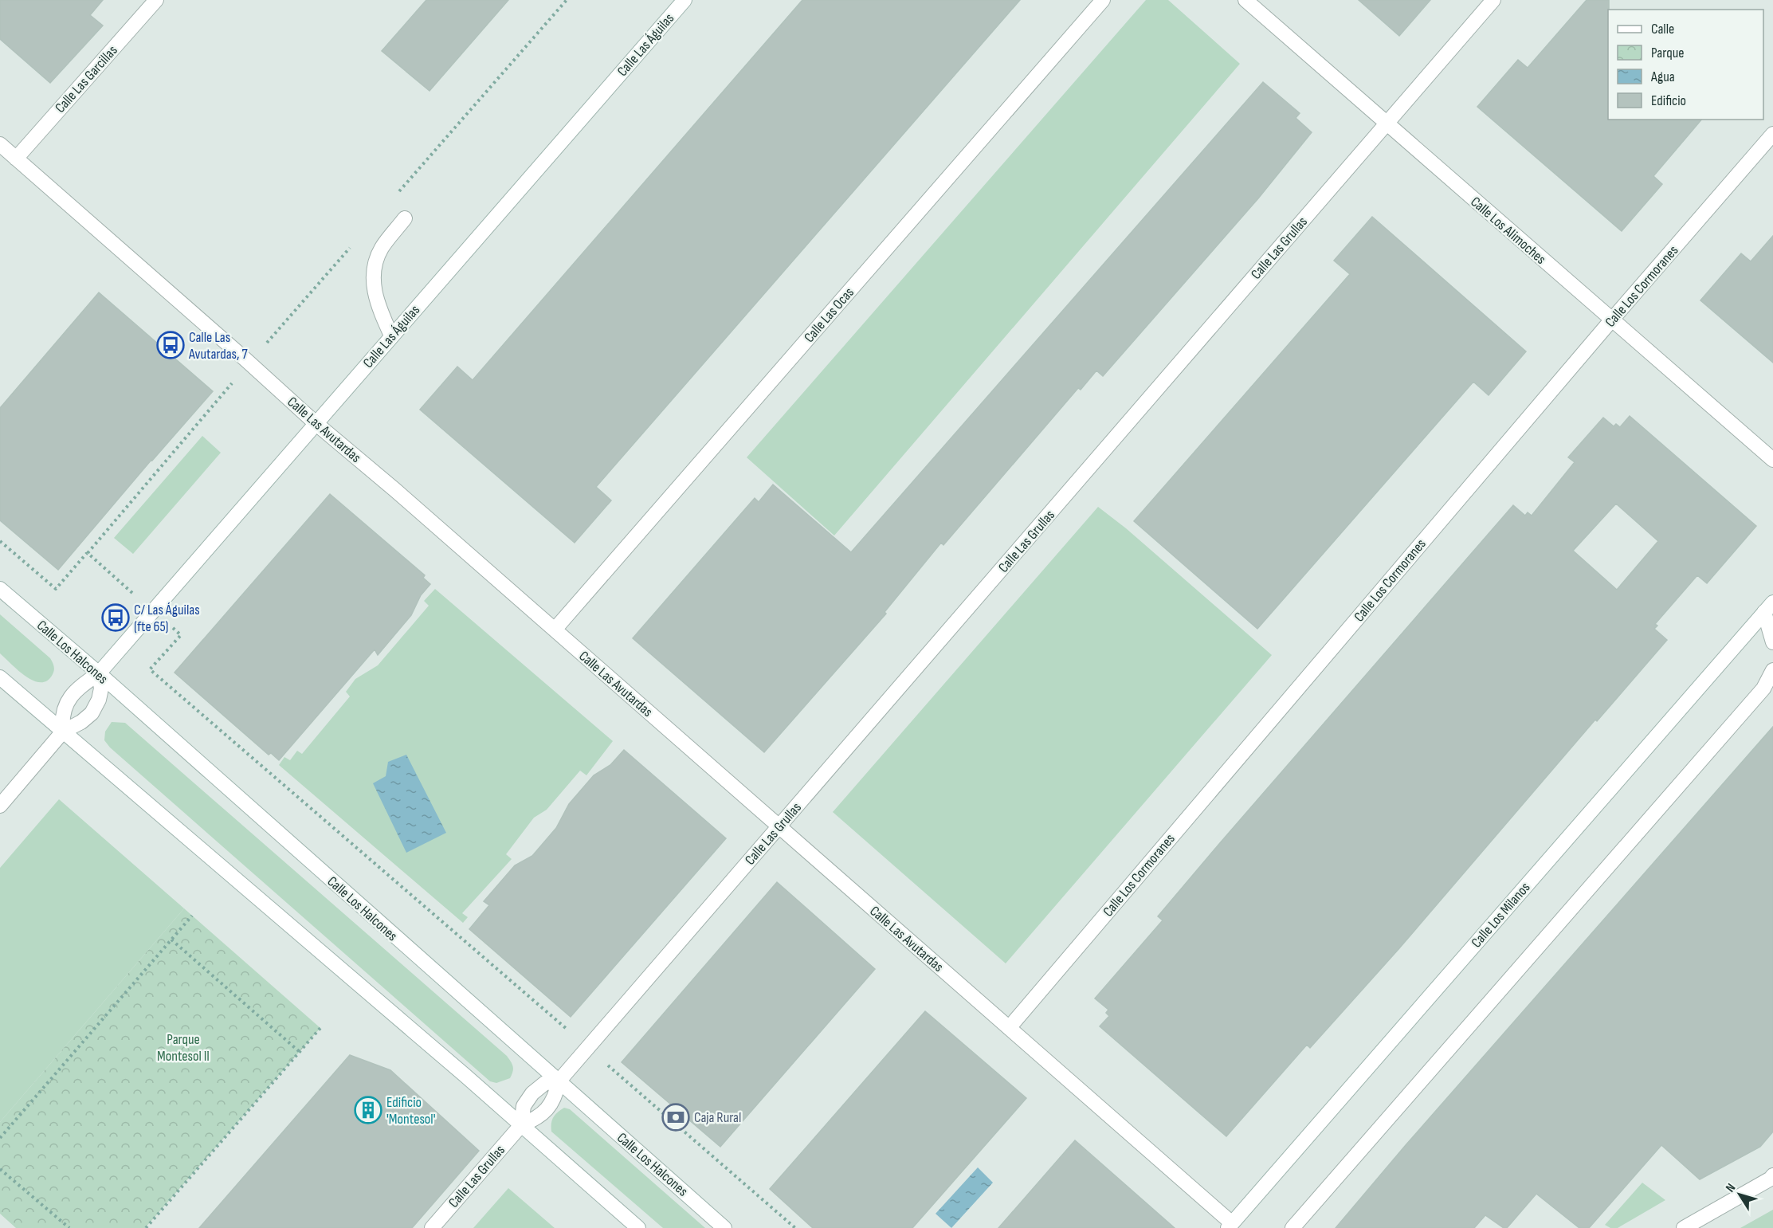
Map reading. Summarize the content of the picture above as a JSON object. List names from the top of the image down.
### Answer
{
  "streets": {
    "street": [
      "Calle Las Águilas",
      "Calle Las Garcillas",
      "Calle Los Alimoches",
      "Calle Las Grullas",
      "Calle Los Cormoranes",
      "Calle Las Ocas",
      "Calle Las Avutardas",
      "Calle Los Halcones",
      "Calle Los Milanos"
    ]
  },
  "crossings": [
    ["Calle Las Águilas", "Calle Las Avutardas"],
    ["Calle Las Águilas", "Calle Los Halcones"],
    ["Calle Las Garcillas", "Calle Las Avutardas"],
    ["Calle Los Alimoches", "Calle Las Grullas"],
    ["Calle Los Alimoches", "Calle Los Cormoranes"],
    ["Calle Las Grullas", "Calle Las Avutardas"],
    ["Calle Las Grullas", "Calle Los Halcones"],
    ["Calle Los Cormoranes", "Calle Las Avutardas"],
    ["Calle Las Ocas", "Calle Las Avutardas"],
    ["Calle Las Avutardas", "Calle Los Milanos"]
  ],
  "parks": ["Parque Montesol II"],
  "places": {
    "bus stop": ["Calle Las Avutardas, 7", "C/ Las Águilas (fte 65)"],
    "building": ["Edificio 'Montesol'"],
    "bank": ["Caja Rural"]
  },
  "legend": [
    "Calle",
    "Parque",
    "Agua",
    "Edificio"
  ],
  "north": "top left"
}
